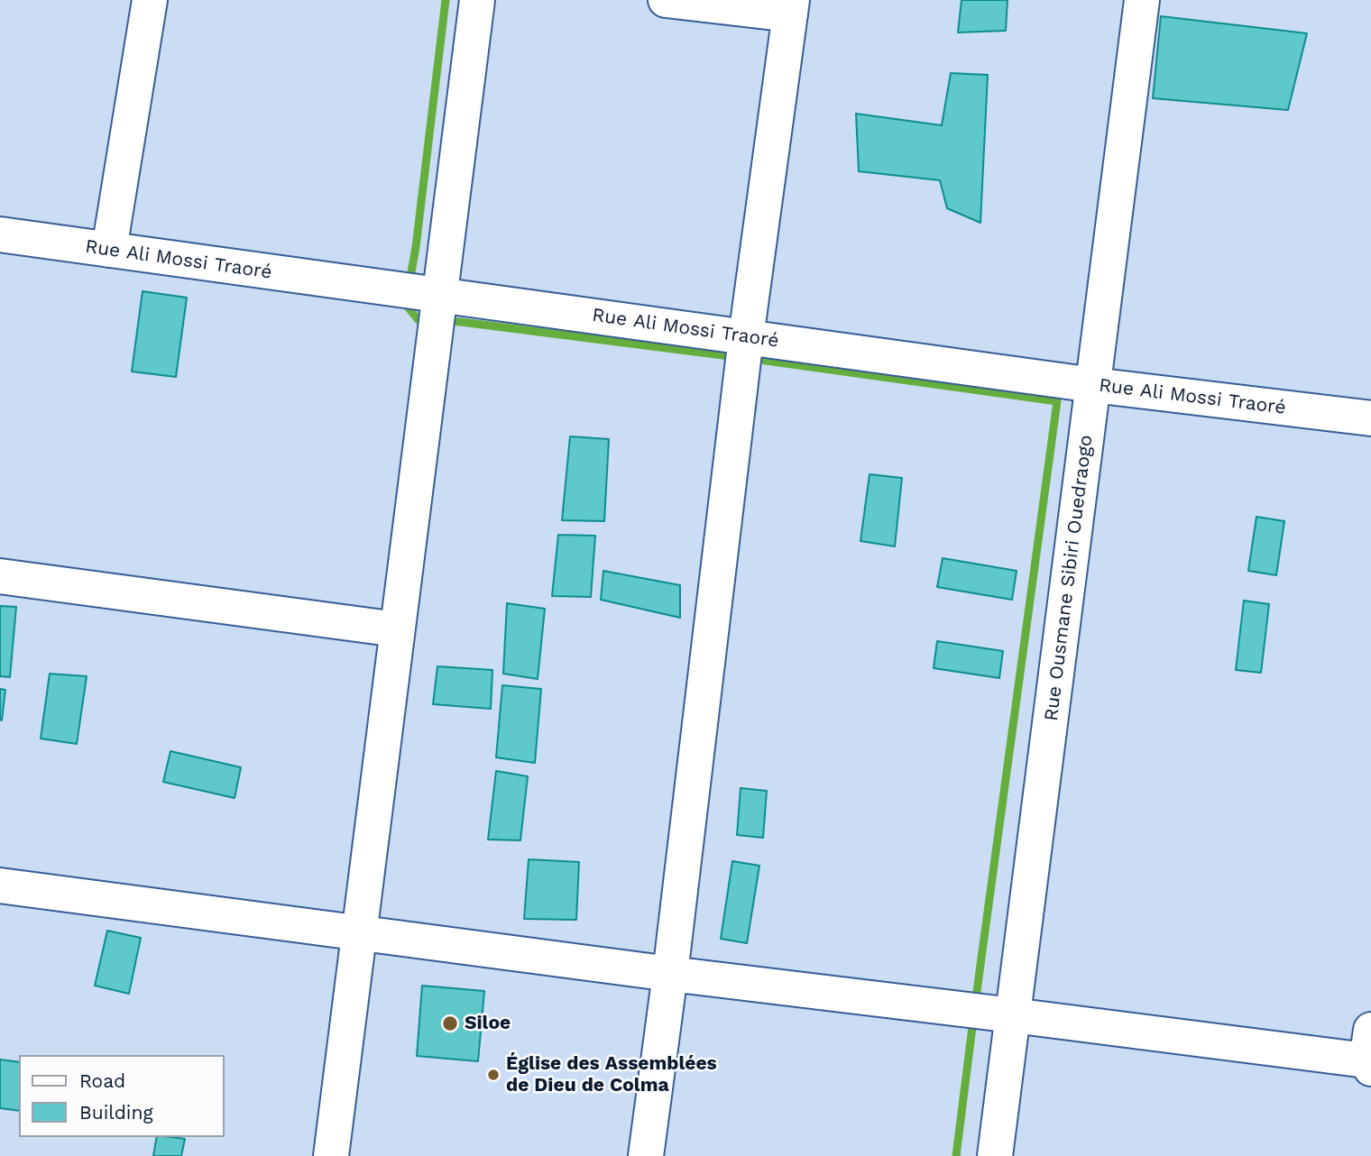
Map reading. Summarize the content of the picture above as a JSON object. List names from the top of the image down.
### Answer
{
  "streets": {
    "street": ["Rue Ali Mossi Traoré", "Rue Ousmane Sibiri Ouedraogo"]
  },
  "crossings": [
    ["Rue Ali Mossi Traoré", "Rue Ousmane Sibiri Ouedraogo"]
  ],
  "places": ["Siloe", "Église des Assemblées de Dieu de Colma"],
  "legend": ["Road", "Building"]
}
